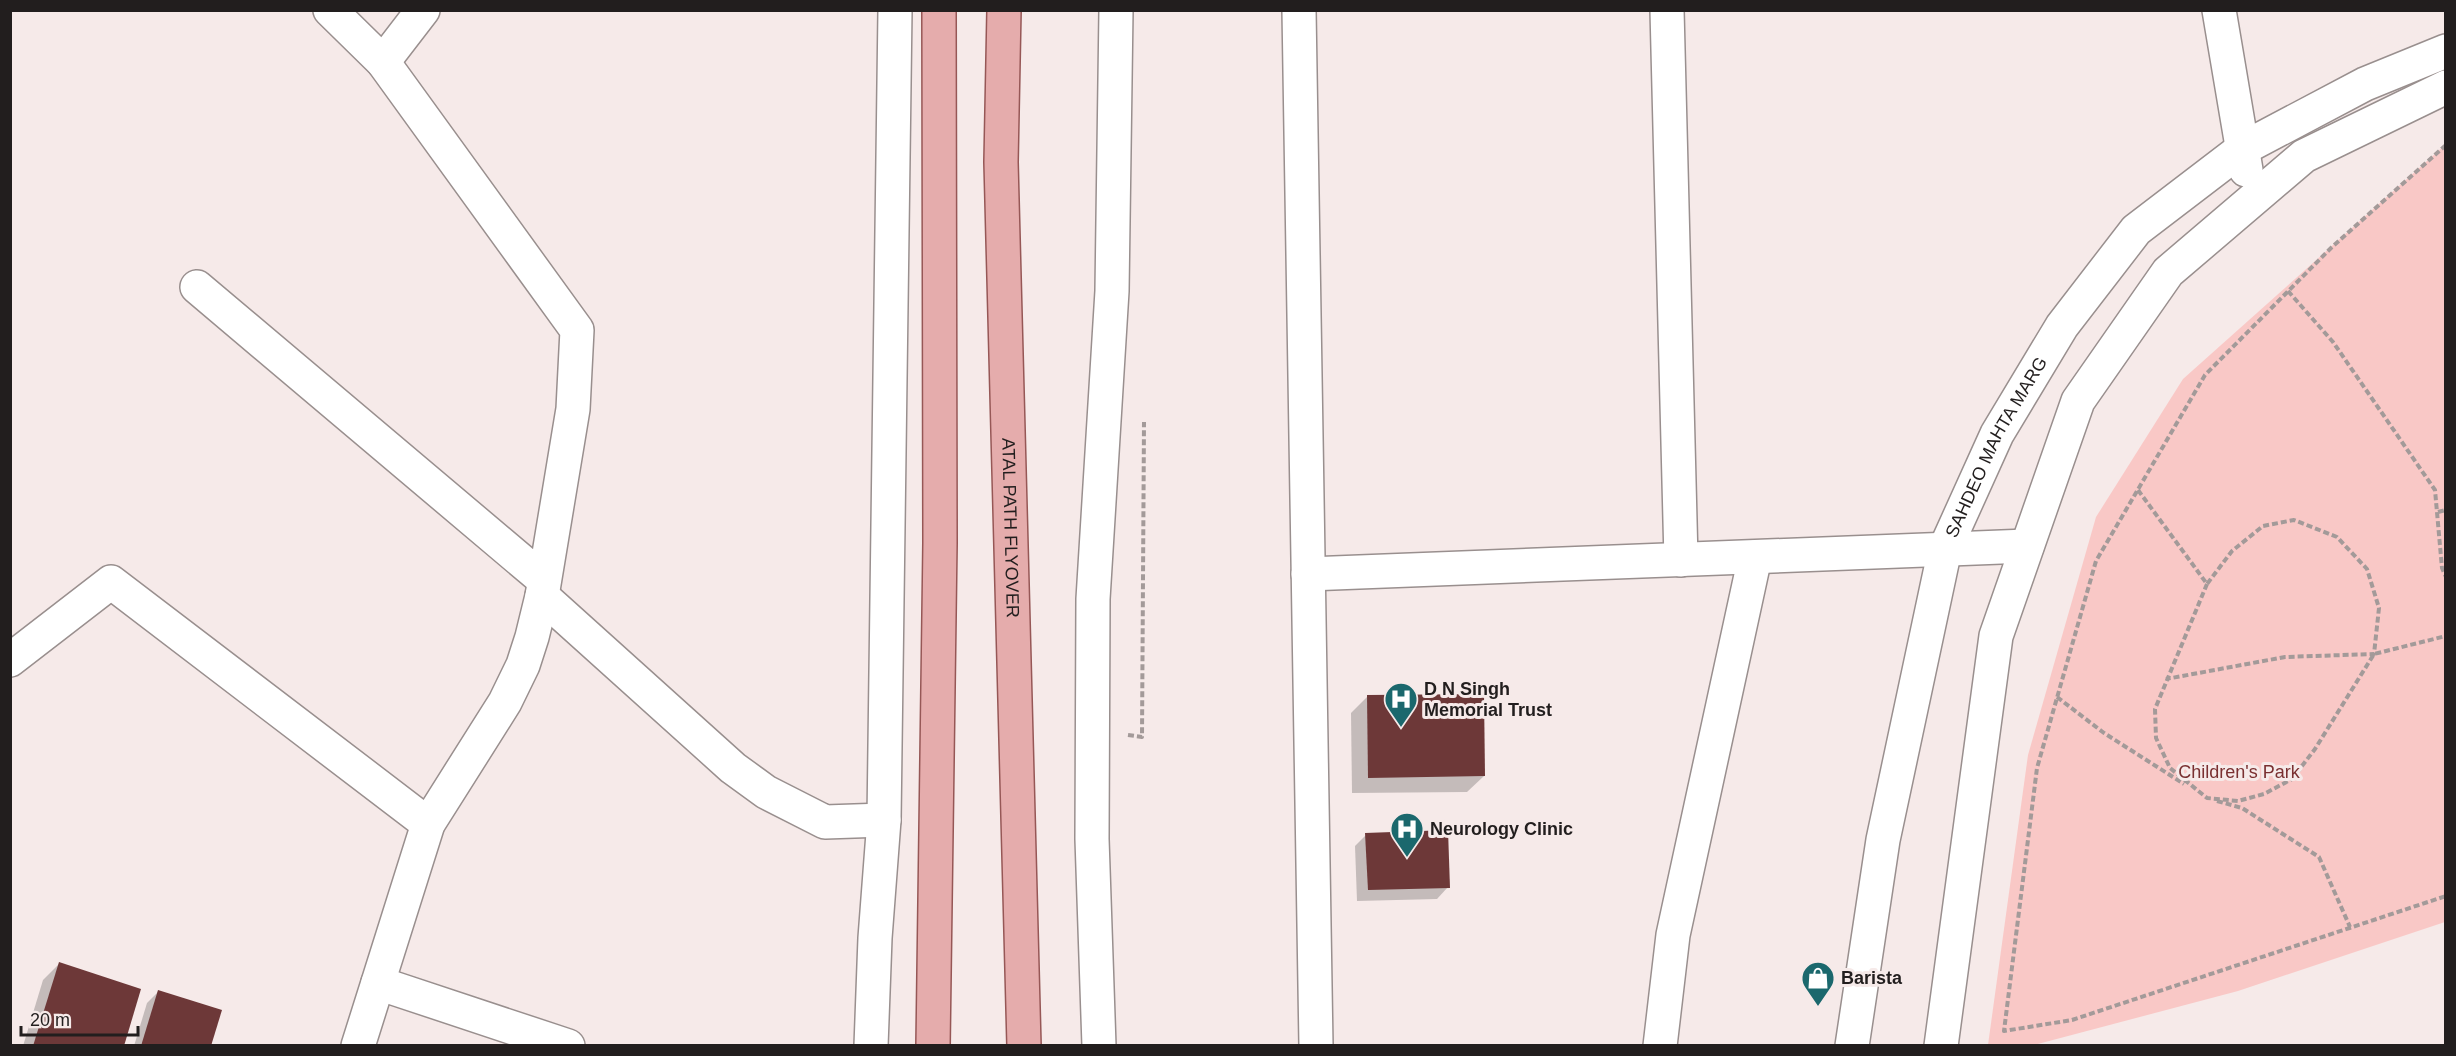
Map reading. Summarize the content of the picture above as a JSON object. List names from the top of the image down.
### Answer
{
  "streets": {
    "main road": ["ATAL PATH FLYOVER"],
    "street": ["SAHDEO MAHTA MARG"]
  },
  "parks": ["Children's Park"],
  "places": {
    "hospital": ["D N Singh Memorial Trust", "Neurology Clinic"],
    "shop": ["Barista"]
  },
  "scale_bar": "20 m"
}
